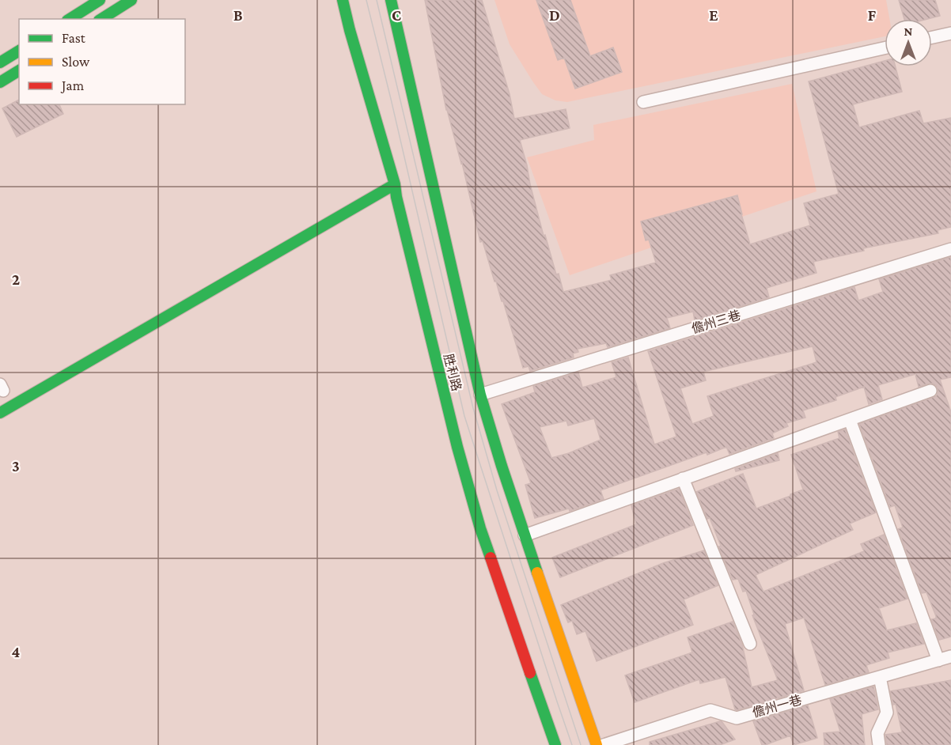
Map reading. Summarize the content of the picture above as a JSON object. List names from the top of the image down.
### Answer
{
  "streets": {
    "main road": ["胜利路"],
    "street": ["儋州三巷", "儋州一巷"]
  },
  "crossings": [
    ["儋州三巷", "胜利路"]
  ],
  "legend": ["Fast", "Slow", "Jam"],
  "north": "top",
  "grid": {
    "columns": [
      "B",
      "C",
      "D",
      "E",
      "F"
    ],
    "rows": ["2", "3", "4"]
  }
}
